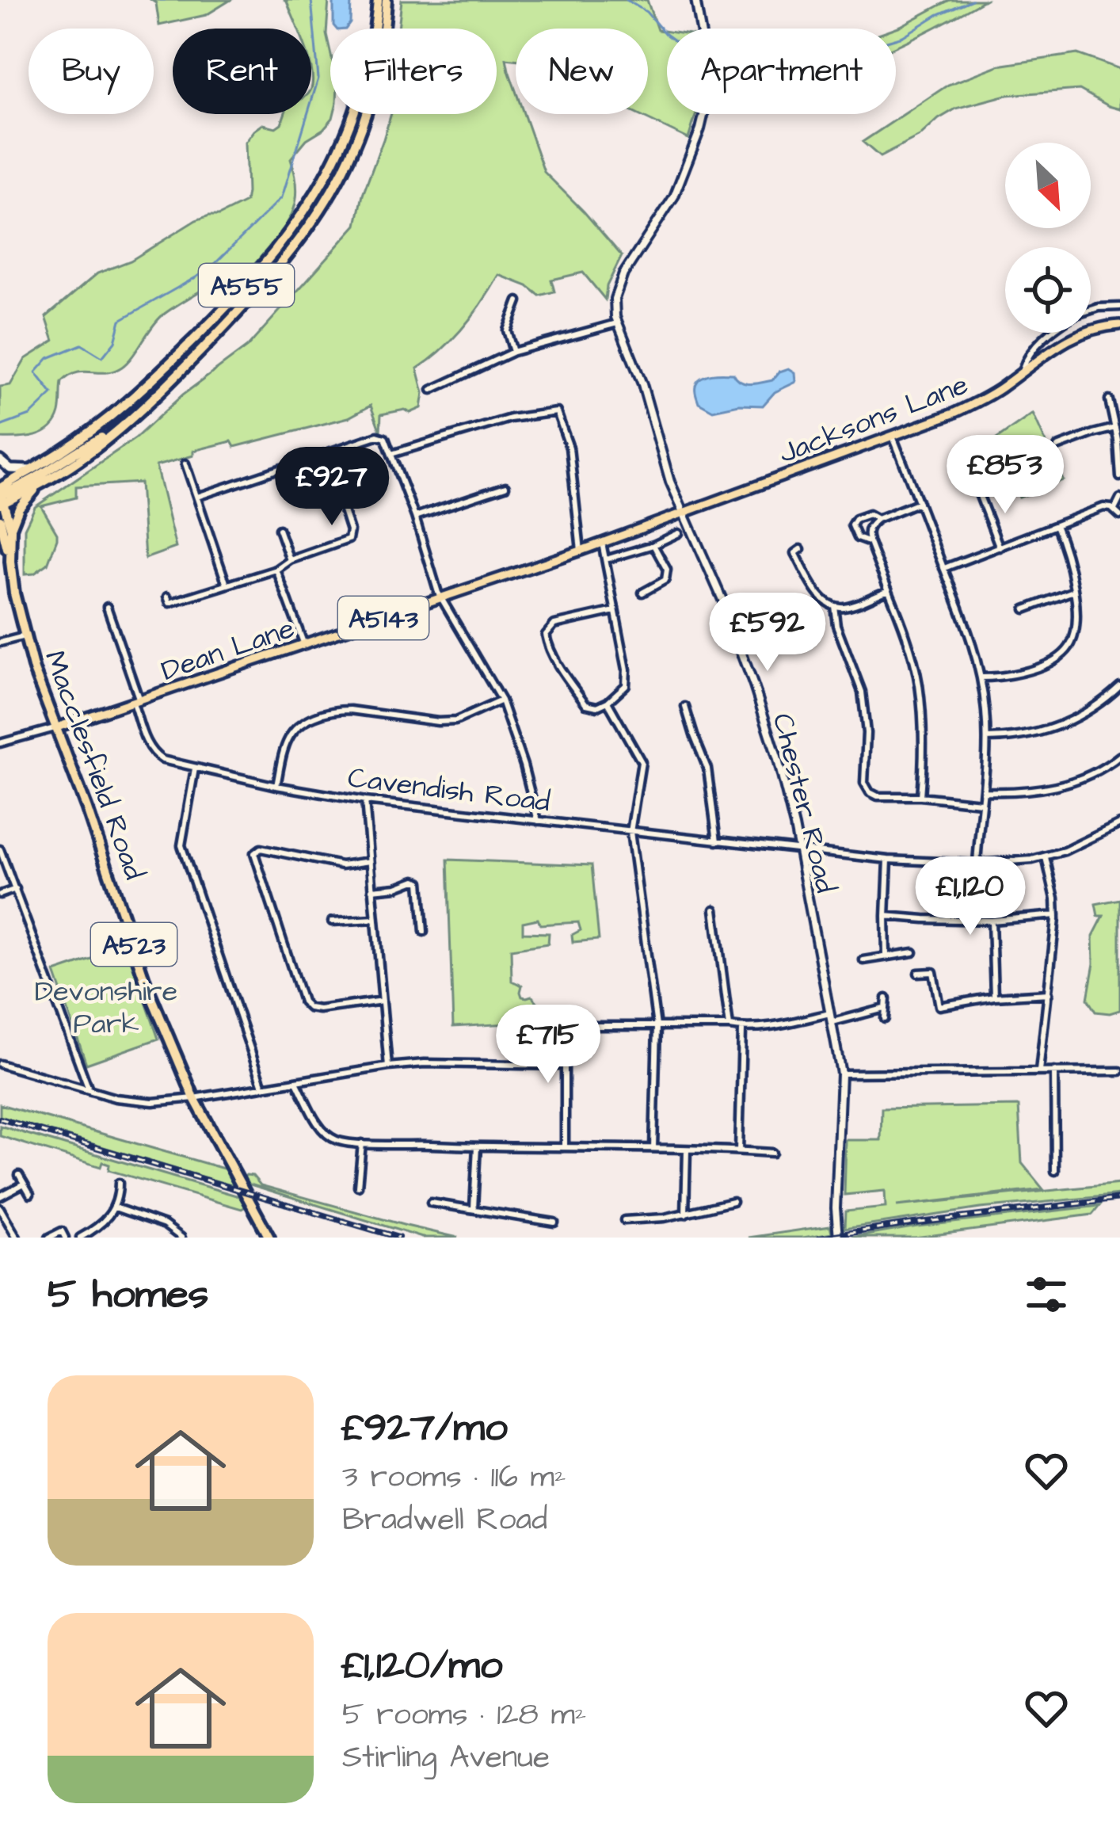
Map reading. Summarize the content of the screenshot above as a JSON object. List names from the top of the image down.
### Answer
{
  "streets": {
    "highway": ["A555", "Macclesfield Road", "A523"],
    "main road": ["Jacksons Lane", "A5143", "Dean Lane"],
    "street": ["Cavendish Road", "Chester Road"]
  },
  "crossings": [
    ["A555", "Macclesfield Road"],
    ["Jacksons Lane", "Dean Lane"],
    ["Jacksons Lane", "Chester Road"],
    ["Dean Lane", "Macclesfield Road"],
    ["Dean Lane", "Cavendish Road"],
    ["Dean Lane", "Chester Road"],
    ["Cavendish Road", "Chester Road"]
  ],
  "parks": ["Devonshire Park"],
  "north": "bottom right",
  "page": {
    "chip": [
      "Buy",
      "Rent",
      "Filters",
      "New",
      "Apartment"
    ],
    "price": [
      "£853",
      "£927",
      "£592",
      "£1,120",
      "£715"
    ],
    "heading": "5 homes",
    "list": [
      {
        "name": "£927/mo",
        "note": "3 rooms · 116 m² · Bradwell Road"
      },
      {
        "name": "£1,120/mo",
        "note": "5 rooms · 128 m² · Stirling Avenue"
      }
    ]
  }
}
